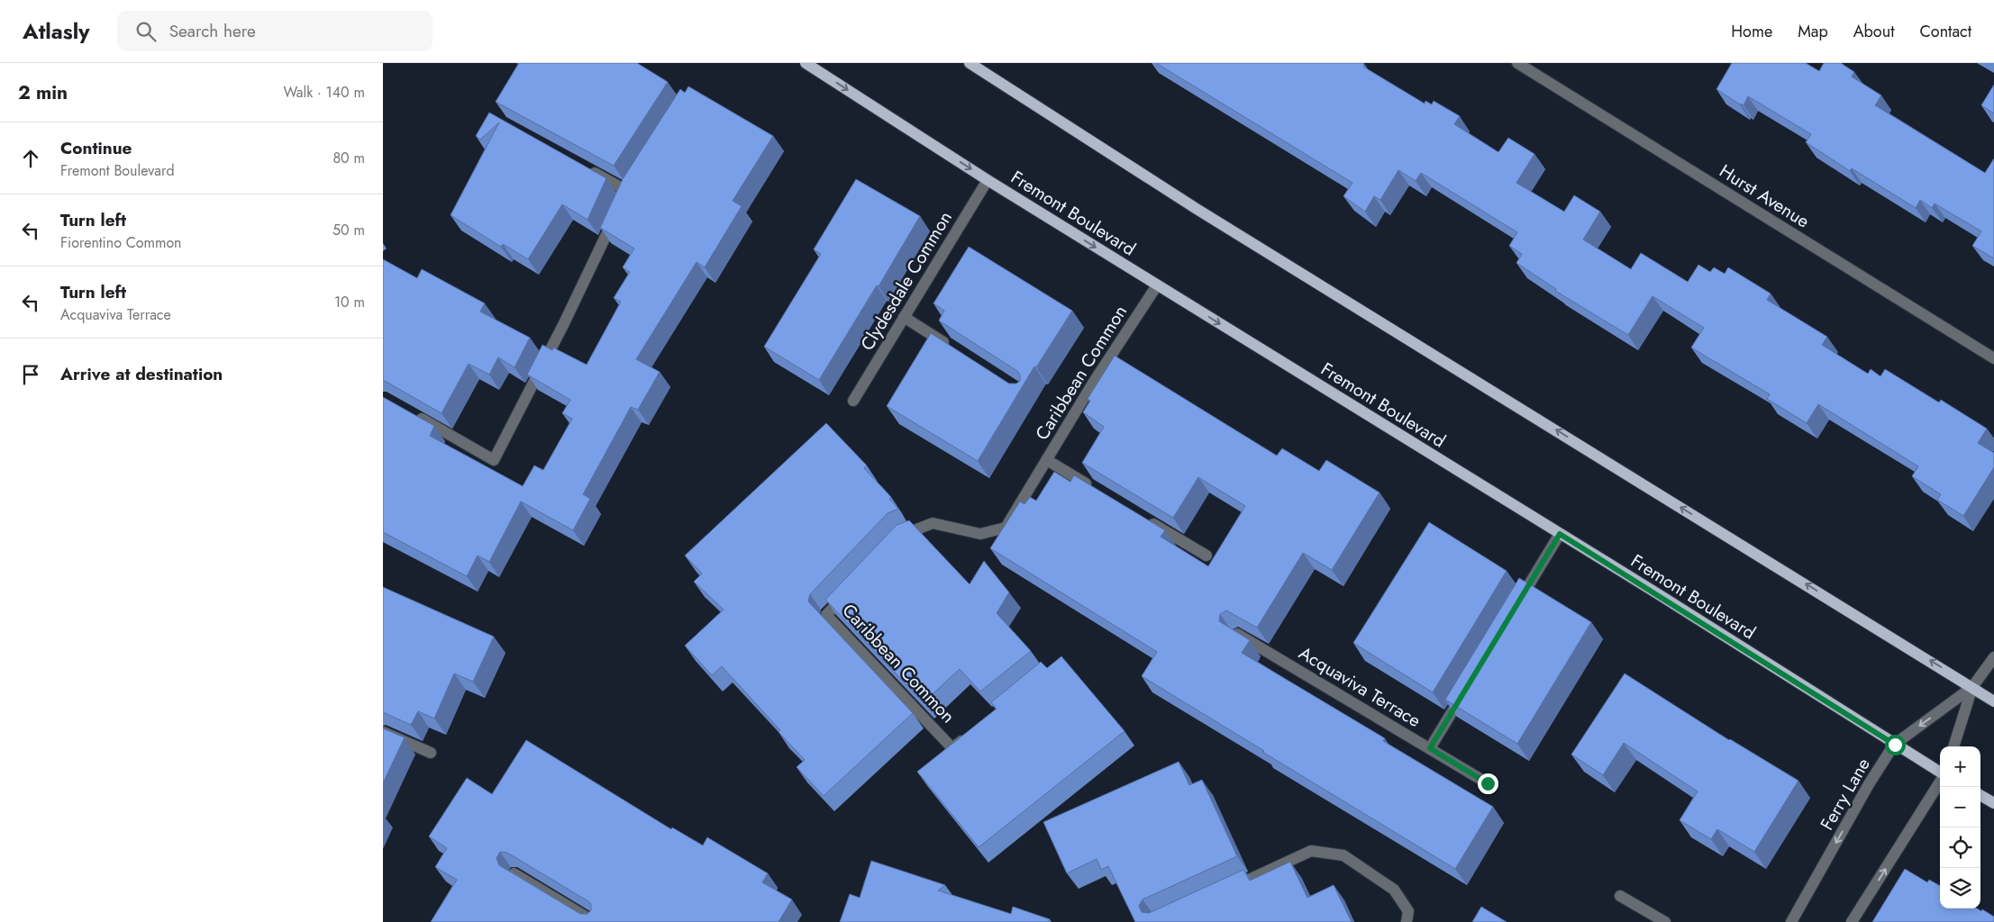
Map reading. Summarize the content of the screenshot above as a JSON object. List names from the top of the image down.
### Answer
{
  "streets": {
    "main road": ["Fremont Boulevard"],
    "street": [
      "Hurst Avenue",
      "Clydesdale Common",
      "Caribbean Common",
      "Acquaviva Terrace",
      "Ferry Lane"
    ]
  },
  "crossings": [
    ["Fremont Boulevard", "Clydesdale Common"],
    ["Fremont Boulevard", "Caribbean Common"],
    ["Fremont Boulevard", "Ferry Lane"]
  ],
  "page": {
    "header": "Atlasly",
    "search": "Search here",
    "nav": [
      "Home",
      "Map",
      "About",
      "Contact"
    ],
    "heading": ["2 min", "Walk · 140 m"],
    "list": [
      ["Continue", "Fremont Boulevard", "80 m"],
      ["Turn left", "Fiorentino Common", "50 m"],
      ["Turn left", "Acquaviva Terrace", "10 m"],
      "Arrive at destination"
    ],
    "map_buttons": ["+", "−"]
  }
}
